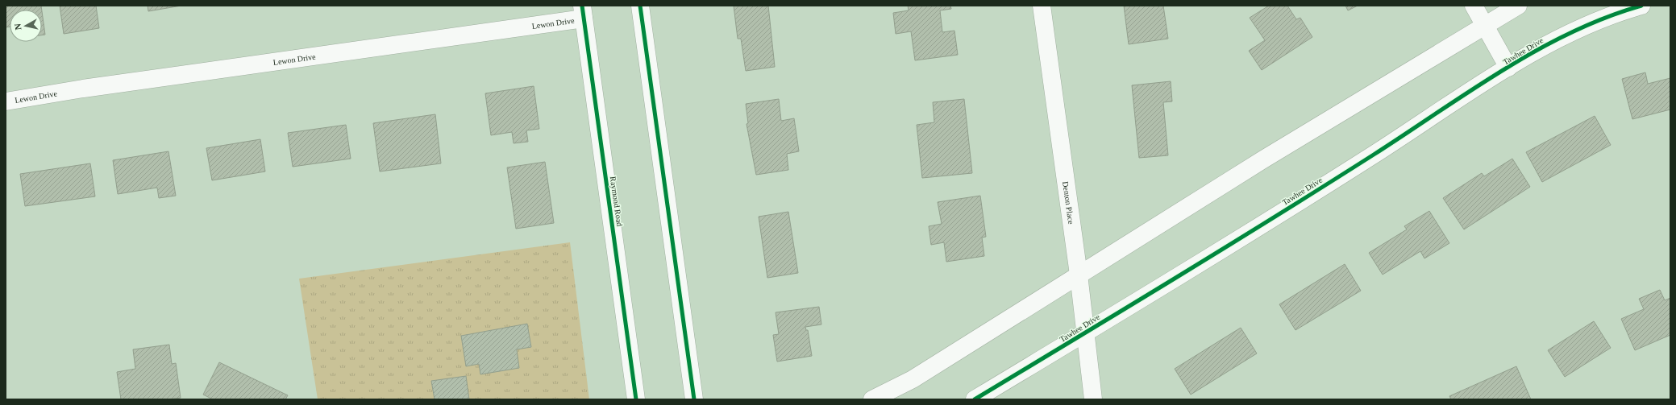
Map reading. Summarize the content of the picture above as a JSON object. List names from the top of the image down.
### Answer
{
  "streets": {
    "street": [
      "Lewon Drive",
      "Tawhee Drive",
      "Raymond Road",
      "Denton Place"
    ]
  },
  "crossings": [
    ["Lewon Drive", "Raymond Road"],
    ["Tawhee Drive", "Denton Place"]
  ],
  "north": "left"
}
